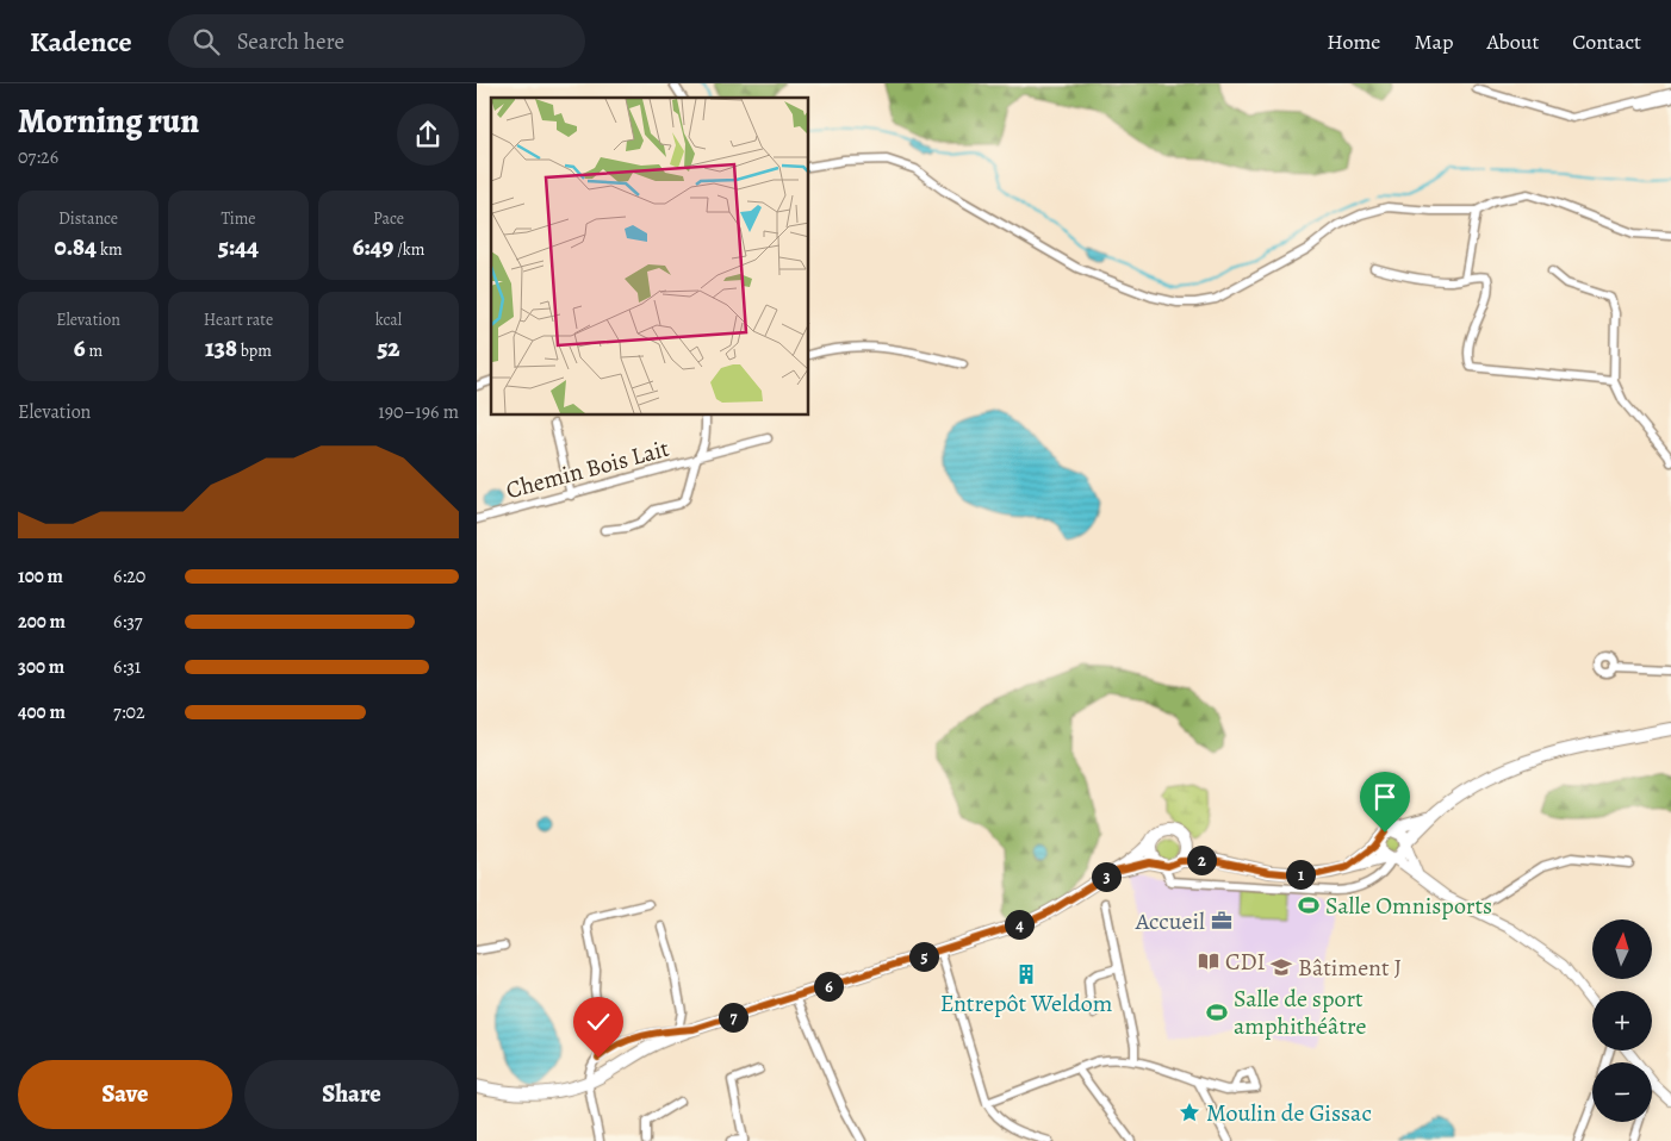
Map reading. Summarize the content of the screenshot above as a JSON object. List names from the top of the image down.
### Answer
{
  "streets": {
    "street": ["Chemin Bois Lait"]
  },
  "places": {
    "sports": ["Salle Omnisports", "Salle de sport amphithéâtre"],
    "office": ["Accueil"],
    "library": ["CDI"],
    "school or university": ["Bâtiment J"],
    "building": ["Entrepôt Weldom"],
    "place": ["Moulin de Gissac"]
  },
  "north": "top",
  "page": {
    "header": "Kadence",
    "search": "Search here",
    "nav": [
      "Home",
      "Map",
      "About",
      "Contact"
    ],
    "heading": ["Morning run", "07:26"],
    "stats": [
      ["Distance", "0.84 km"],
      ["Time", "5:44"],
      ["Pace", "6:49 /km"],
      ["Elevation", "6 m"],
      ["Heart rate", "138 bpm"],
      ["kcal", "52"]
    ],
    "chart": ["Elevation", "190–196 m"],
    "list": [
      {
        "name": "100 m",
        "note": "6:20"
      },
      {
        "name": "200 m",
        "note": "6:37"
      },
      {
        "name": "300 m",
        "note": "6:31"
      },
      {
        "name": "400 m",
        "note": "7:02"
      }
    ],
    "pins": [
      "2",
      "1",
      "3",
      "4",
      "5",
      "6",
      "7"
    ],
    "map_buttons": ["+", "−"],
    "buttons": ["Save", "Share"]
  }
}
